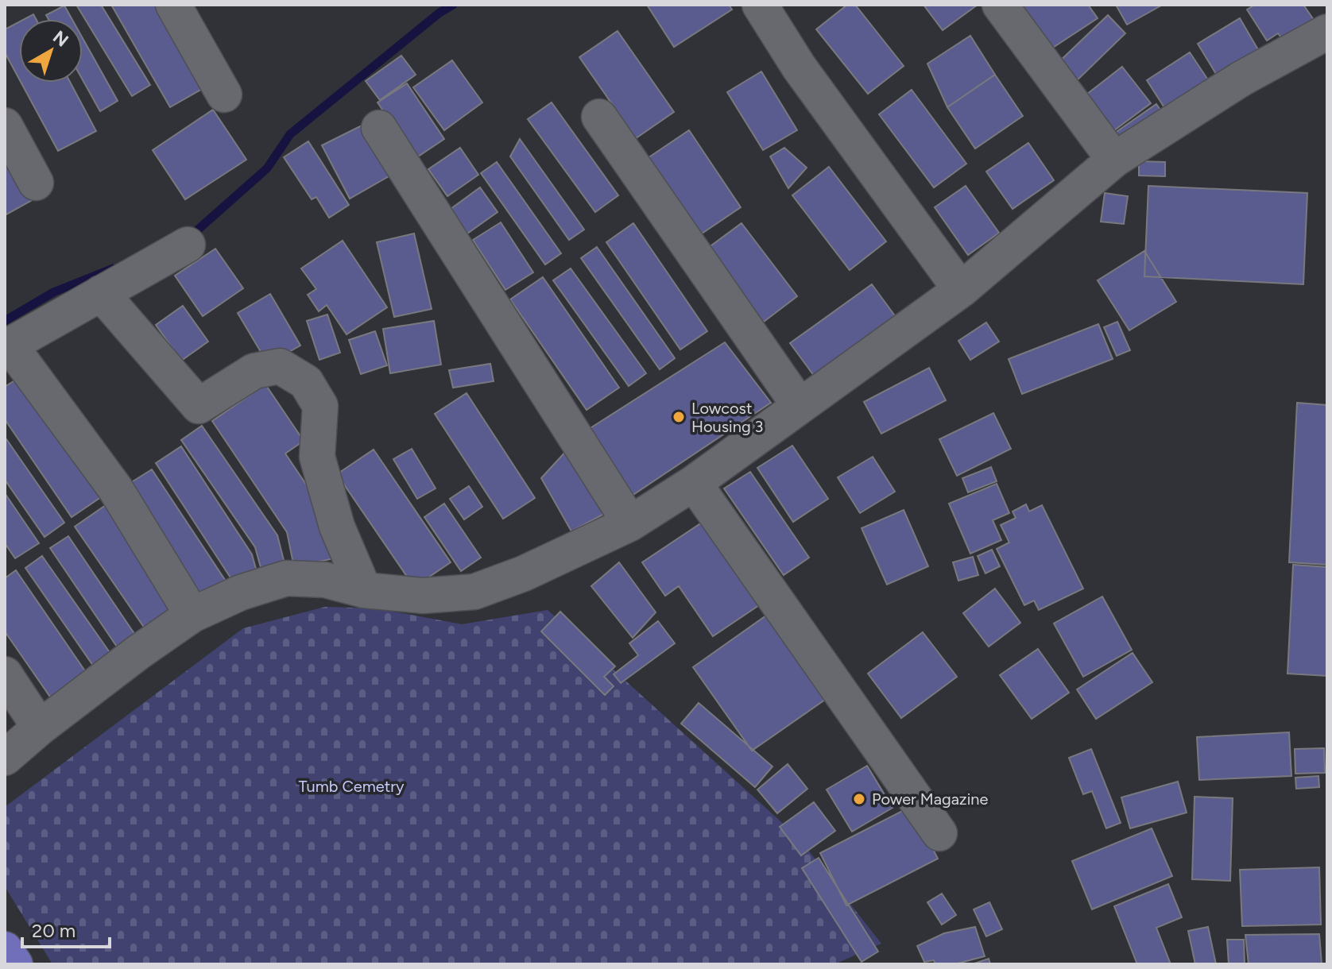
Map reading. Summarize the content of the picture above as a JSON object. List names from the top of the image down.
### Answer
{
  "parks": ["Tumb Cemetry"],
  "places": ["Lowcost Housing 3", "Power Magazine"],
  "scale_bar": "20 m",
  "north": "top right"
}
